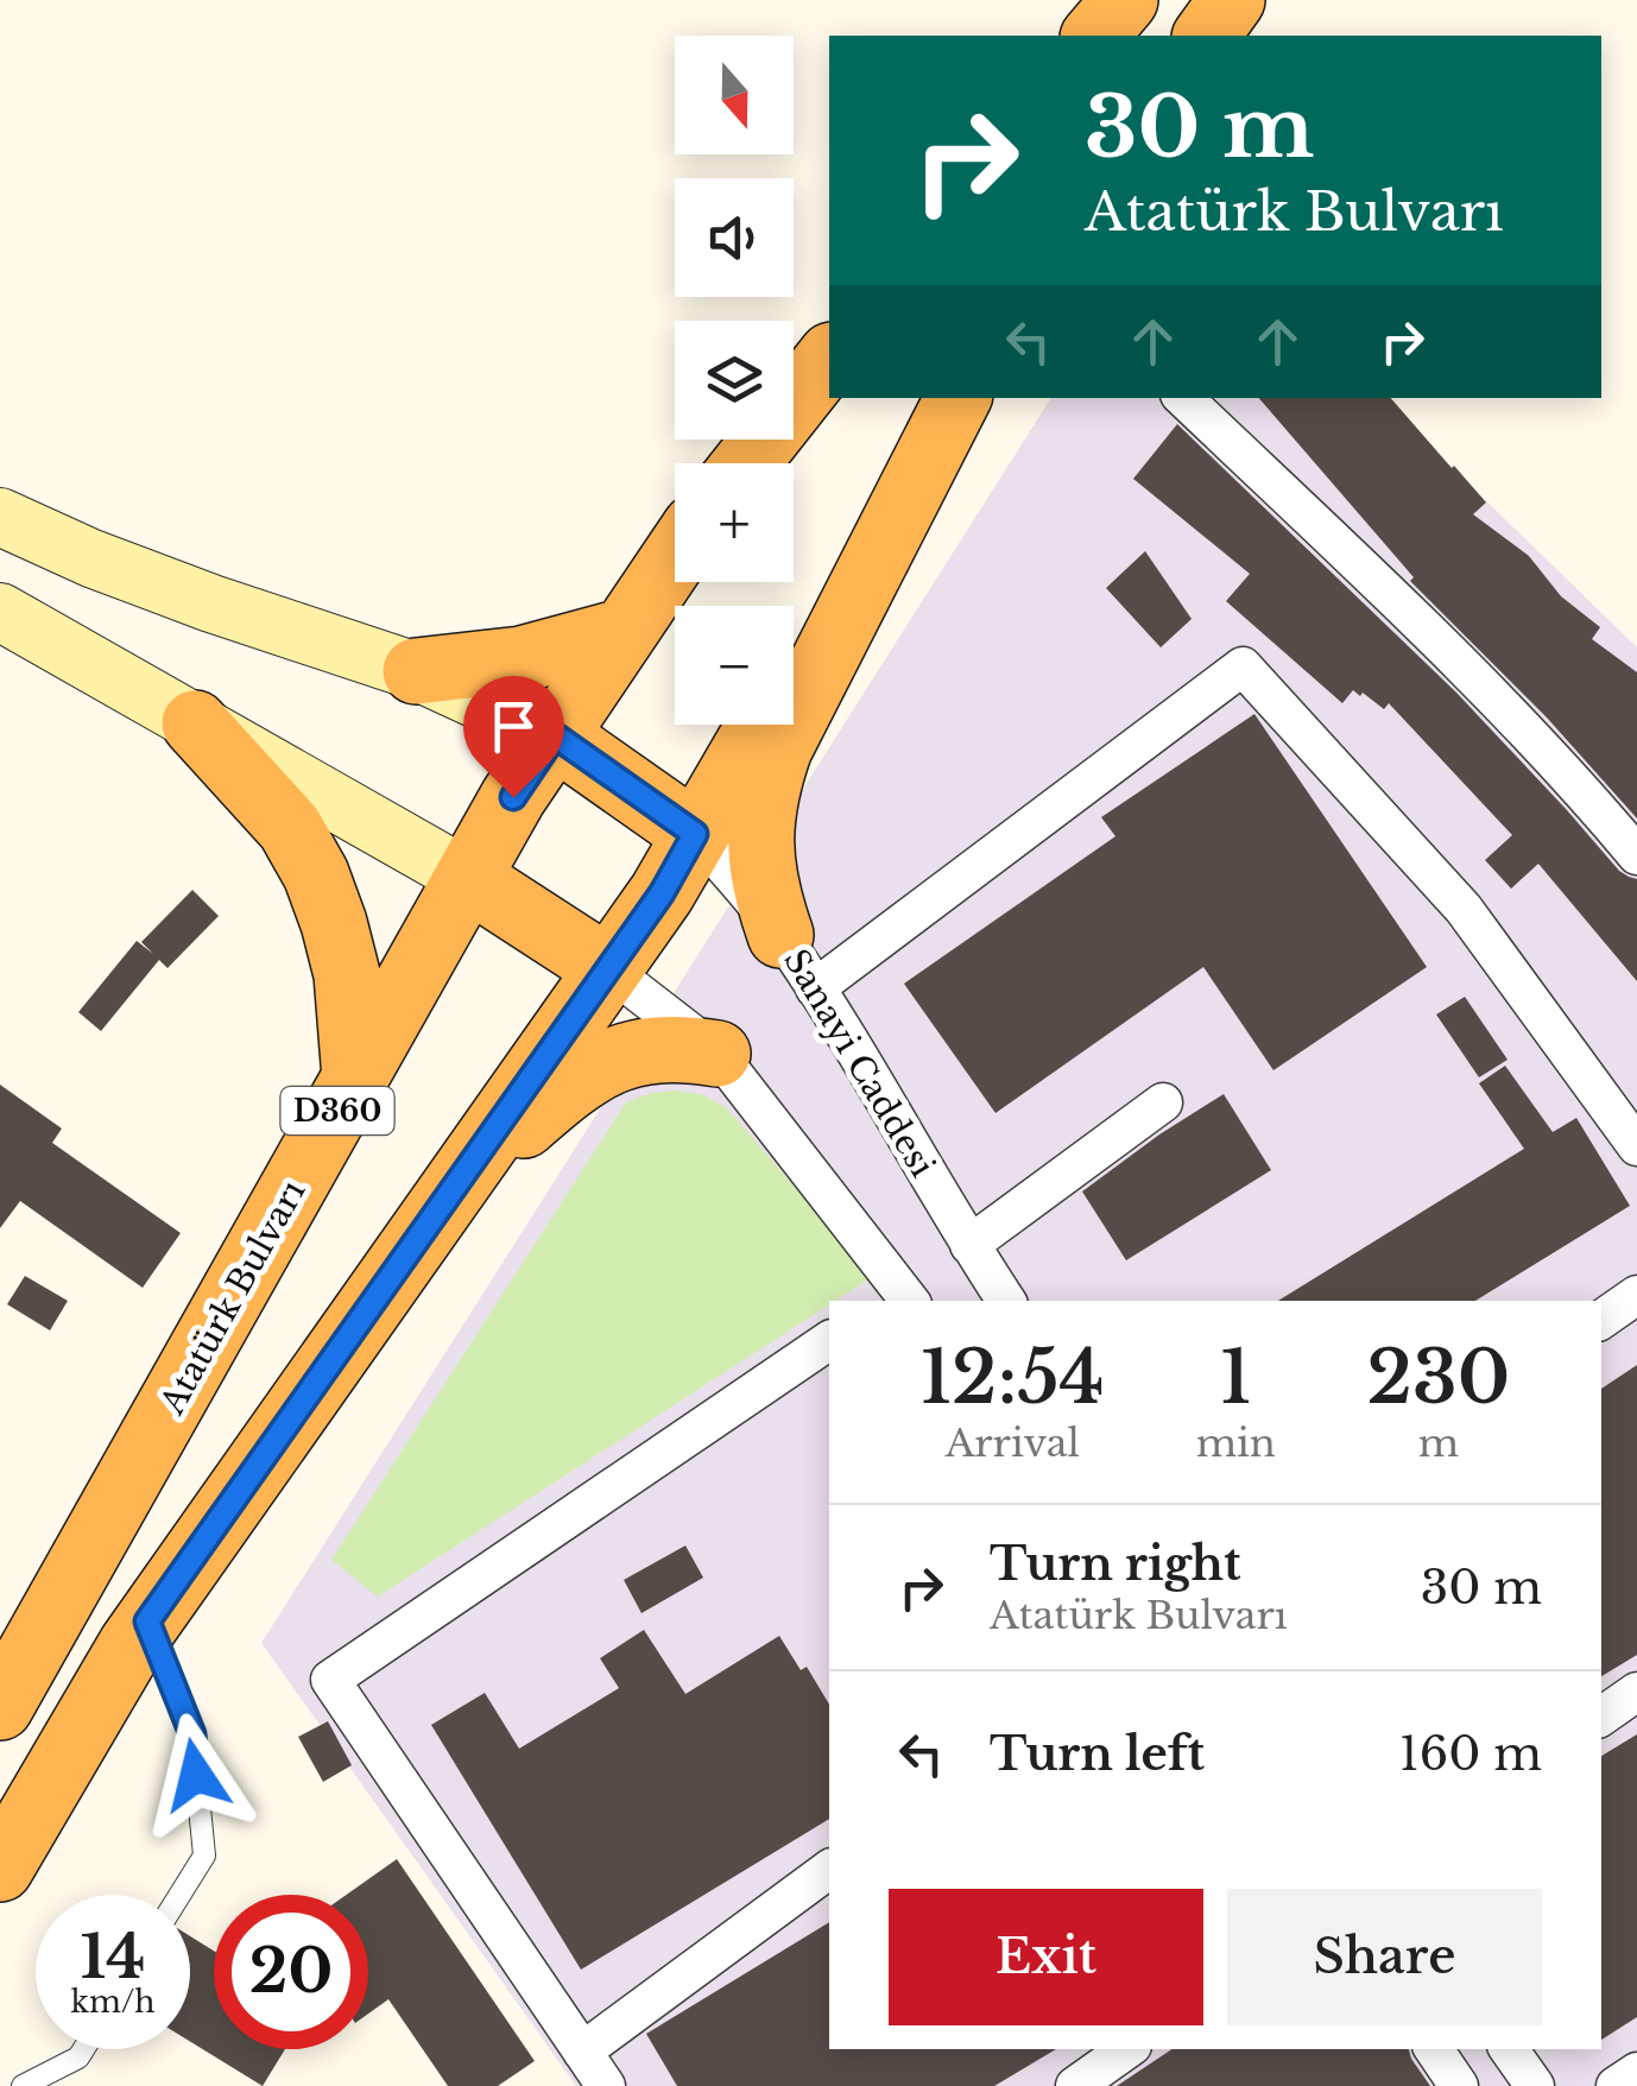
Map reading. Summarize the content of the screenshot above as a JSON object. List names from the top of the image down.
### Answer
{
  "streets": {
    "highway": ["D360", "Atatürk Bulvarı"],
    "street": ["Sanayi Caddesi"]
  },
  "north": "bottom",
  "page": {
    "map_buttons": ["+", "−"],
    "turn": ["30 m", "Atatürk Bulvarı"],
    "eta": [
      "12:54",
      "Arrival",
      "1",
      "min",
      "230",
      "m"
    ],
    "list": [
      {
        "name": "Turn right",
        "note": "Atatürk Bulvarı",
        "value": "30 m"
      },
      {
        "name": "Turn left",
        "value": "160 m"
      }
    ],
    "buttons": ["Exit", "Share"],
    "speed": "14 km/h",
    "limit": "20"
  }
}
